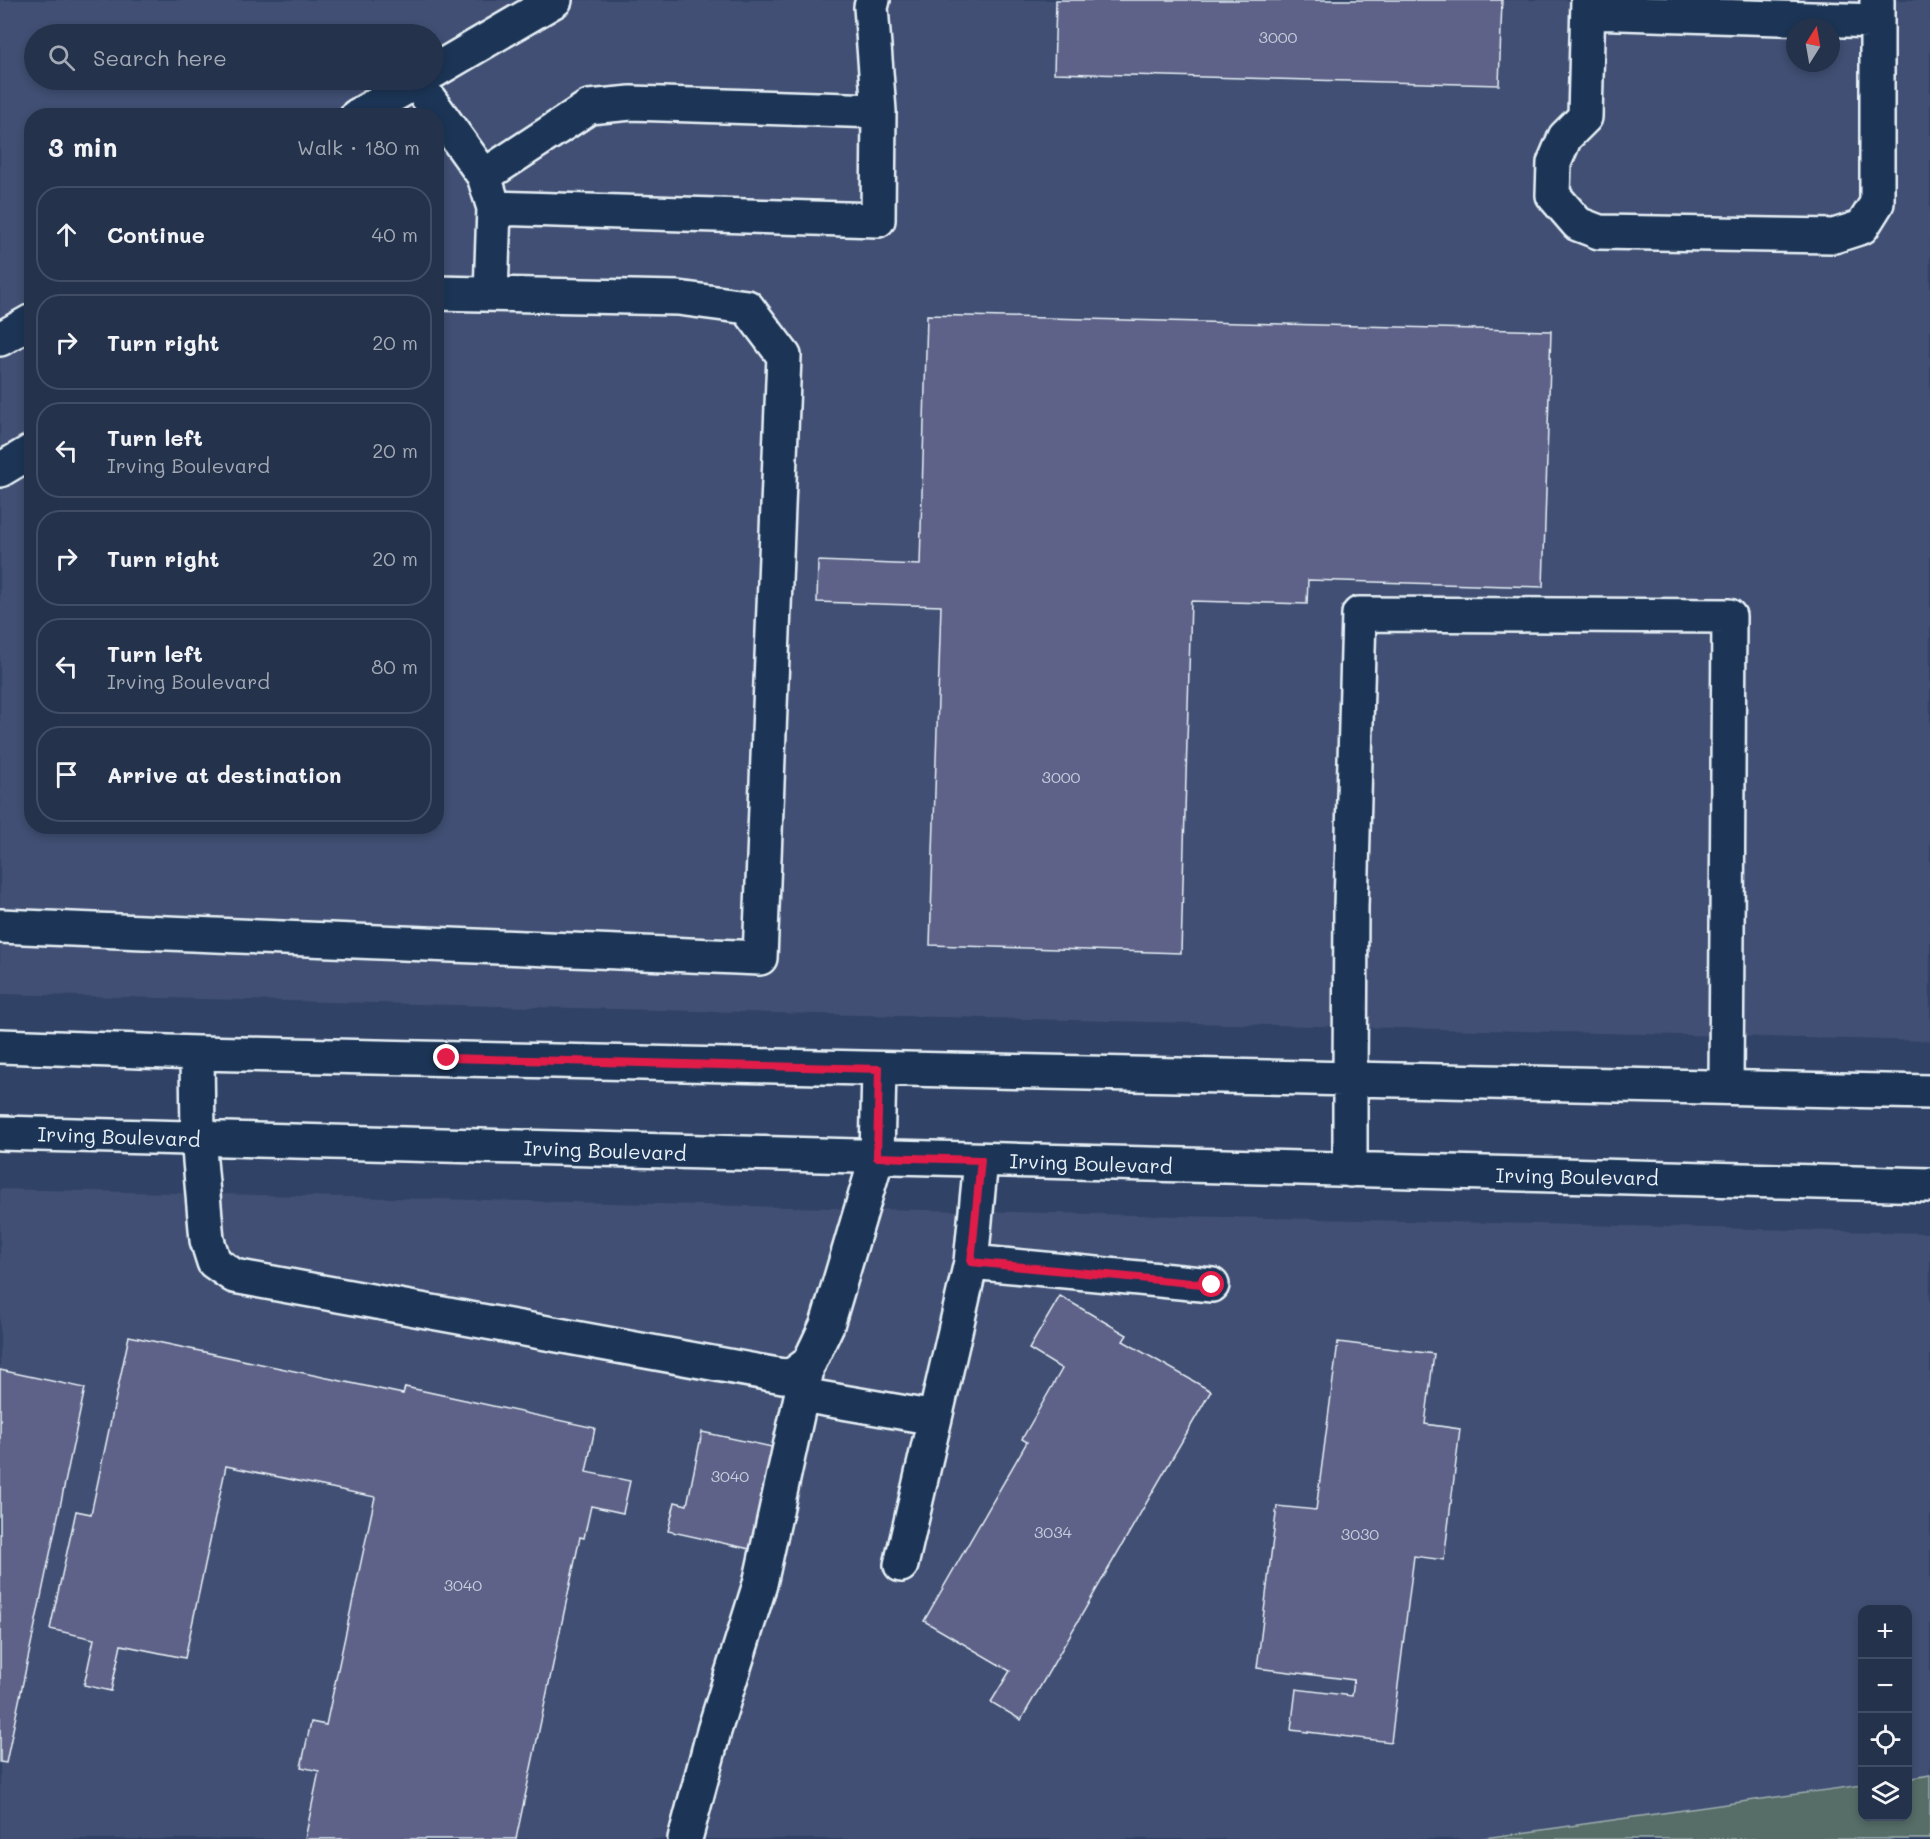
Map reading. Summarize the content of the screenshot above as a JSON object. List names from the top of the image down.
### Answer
{
  "streets": {
    "main road": ["Irving Boulevard"]
  },
  "house_numbers": [
    "3000",
    "3000",
    "3040",
    "3034",
    "3030",
    "3040"
  ],
  "north": "top",
  "page": {
    "search": "Search here",
    "heading": ["3 min", "Walk · 180 m"],
    "list": [
      ["Continue", "40 m"],
      ["Turn right", "20 m"],
      ["Turn left", "Irving Boulevard", "20 m"],
      ["Turn right", "20 m"],
      ["Turn left", "Irving Boulevard", "80 m"],
      "Arrive at destination"
    ],
    "map_buttons": ["+", "−"]
  }
}
